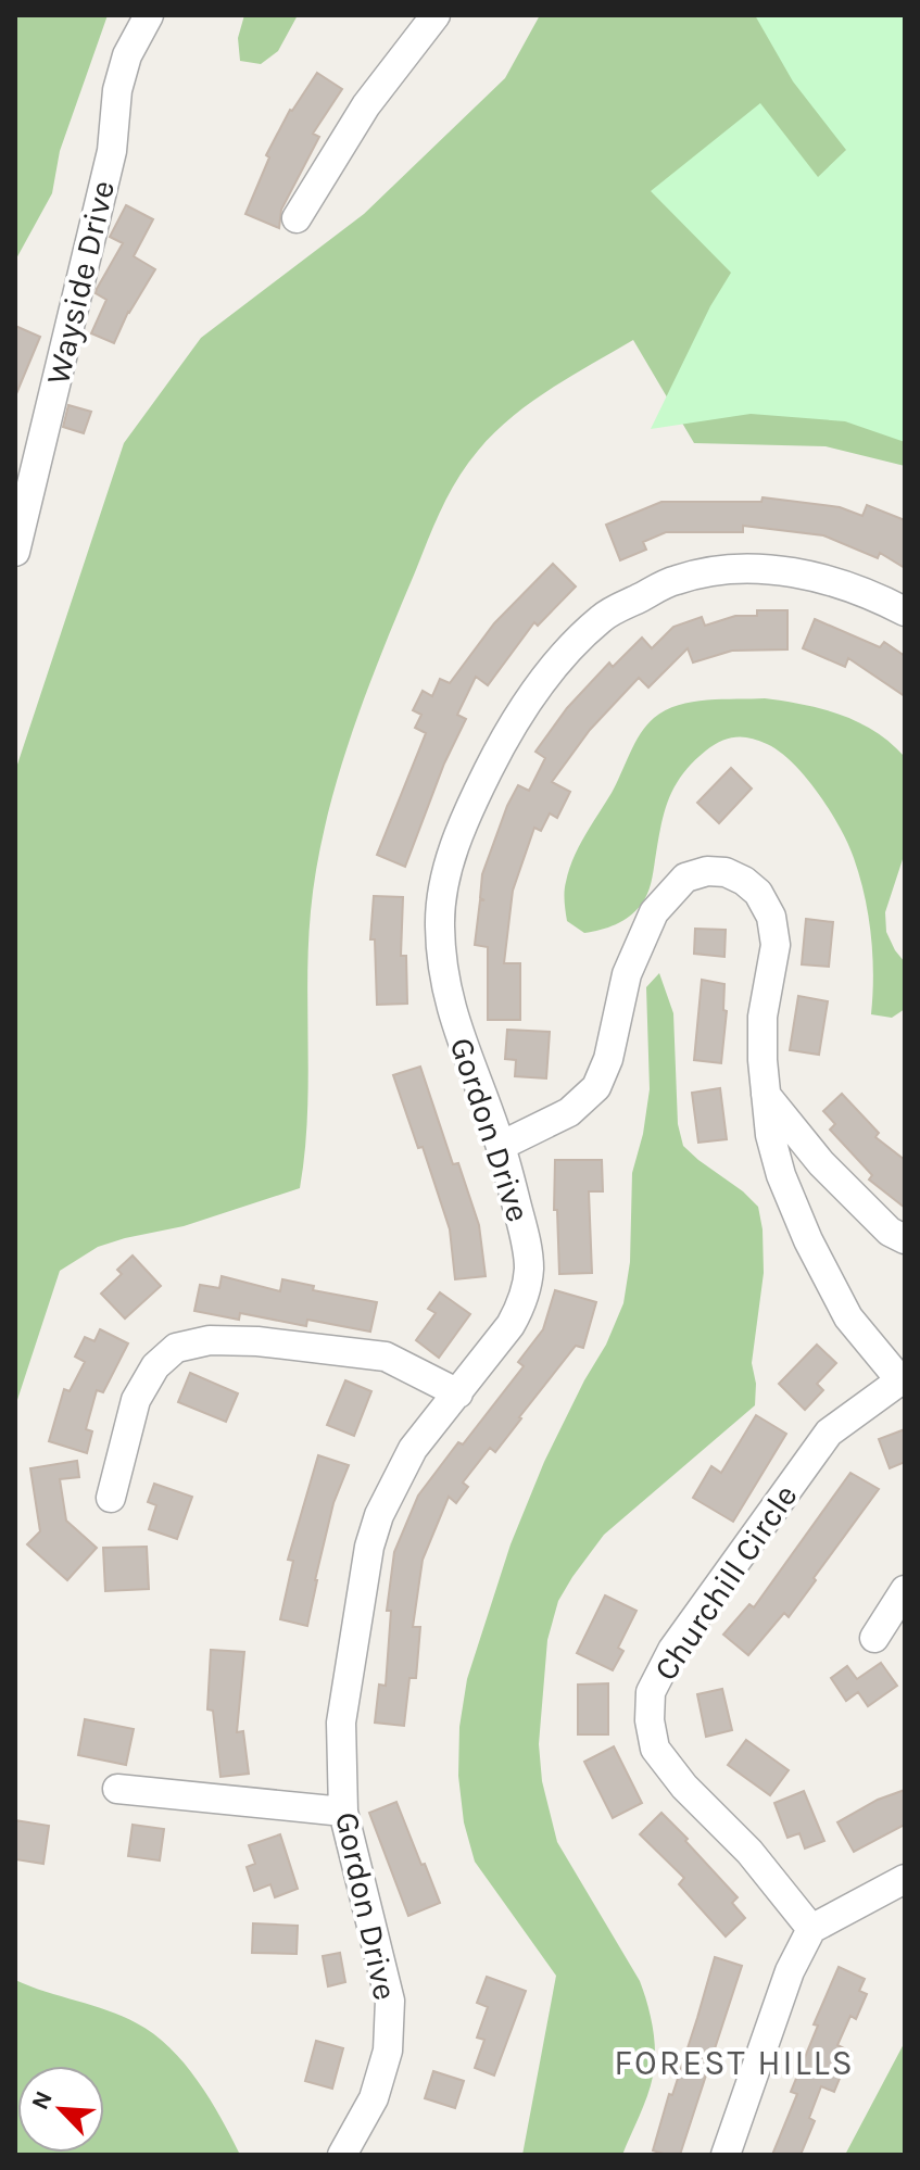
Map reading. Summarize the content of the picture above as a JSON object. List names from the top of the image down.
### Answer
{
  "streets": {
    "street": ["Wayside Drive", "Gordon Drive", "Churchill Circle"]
  },
  "districts": ["FOREST HILLS"],
  "north": "top left"
}
